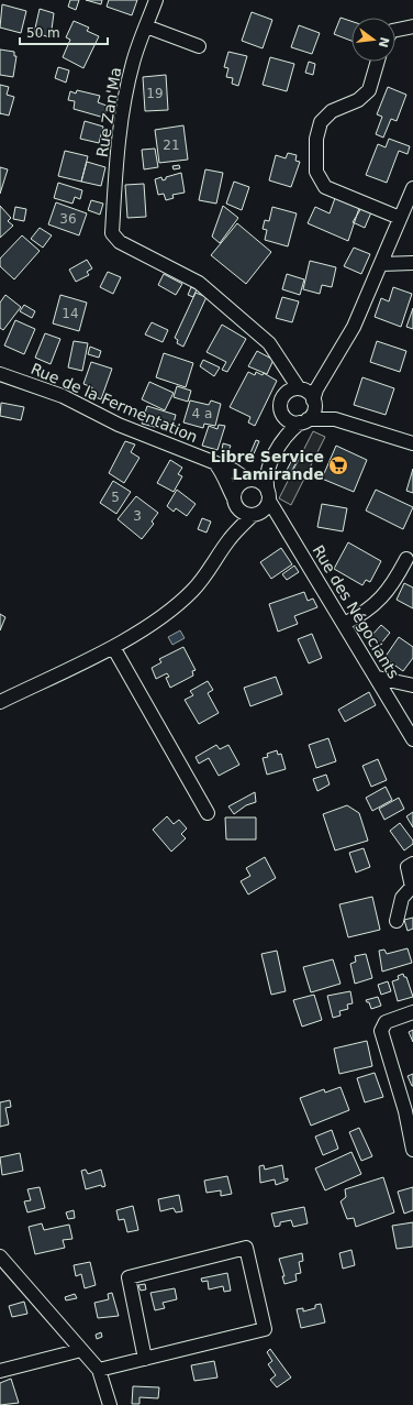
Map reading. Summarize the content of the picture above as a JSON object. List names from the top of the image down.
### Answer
{
  "streets": {
    "street": ["Rue Zan'Ma", "Rue de la Fermentation", "Rue des Négociants"]
  },
  "crossings": [
    ["Rue de la Fermentation", "Rue des Négociants"]
  ],
  "places": {
    "supermarket": ["Libre Service Lamirande"]
  },
  "house_numbers": [
    "19",
    "21",
    "36",
    "14",
    "4 a",
    "5",
    "3"
  ],
  "scale_bar": "50 m",
  "north": "right"
}
